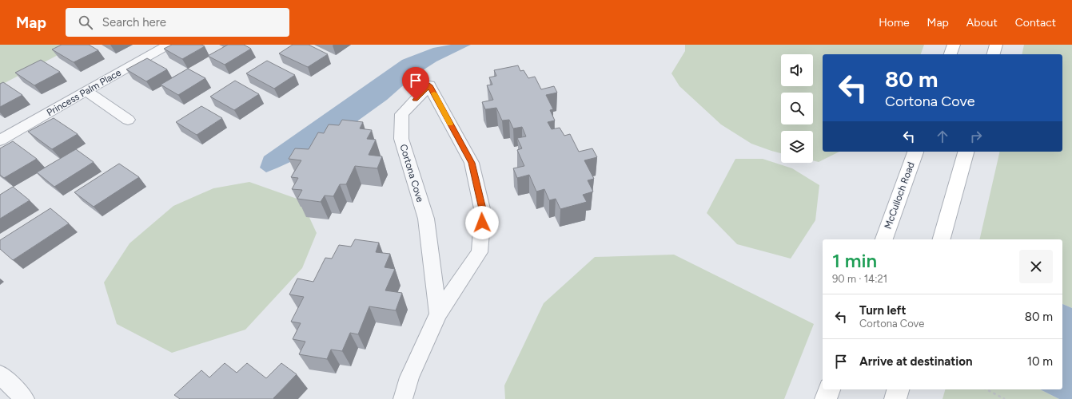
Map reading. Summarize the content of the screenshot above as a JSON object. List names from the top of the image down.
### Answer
{
  "streets": {
    "main road": ["McCulloch Road"],
    "street": ["Princess Palm Place", "Cortona Cove"]
  },
  "page": {
    "header": "Map",
    "search": "Search here",
    "nav": [
      "Home",
      "Map",
      "About",
      "Contact"
    ],
    "turn": ["80 m", "Cortona Cove"],
    "heading": ["1 min", "90 m · 14:21"],
    "list": [
      {
        "name": "Turn left",
        "note": "Cortona Cove",
        "value": "80 m"
      },
      {
        "name": "Arrive at destination",
        "value": "10 m"
      }
    ]
  }
}
